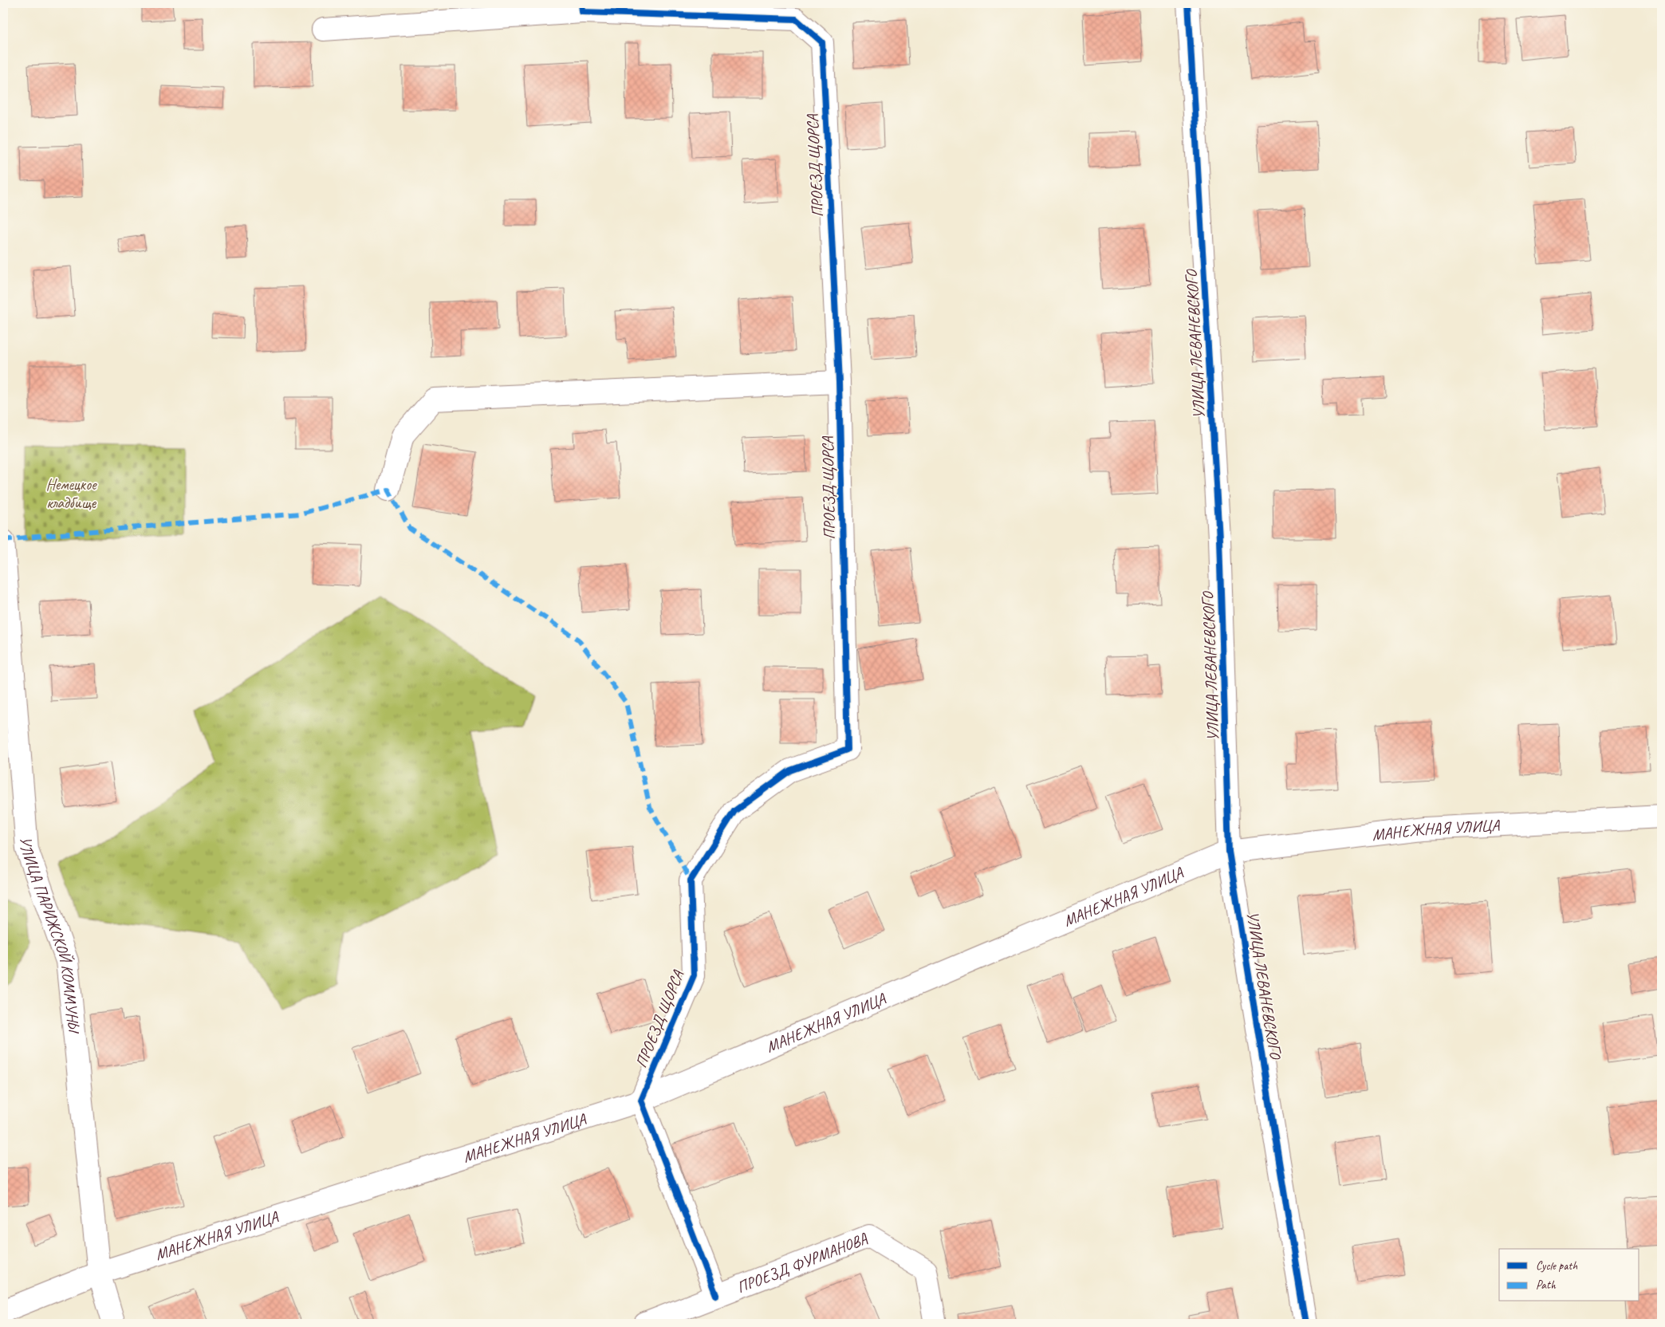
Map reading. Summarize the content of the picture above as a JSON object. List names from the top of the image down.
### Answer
{
  "streets": {
    "street": [
      "ПРОЕЗД ЩОРСА",
      "УЛИЦА ЛЕВАНЕВСКОГО",
      "МАНЕЖНАЯ УЛИЦА",
      "УЛИЦА ПАРИЖСКОЙ КОММУНЫ",
      "ПРОЕЗД ФУРМАНОВА"
    ]
  },
  "crossings": [
    ["ПРОЕЗД ЩОРСА", "МАНЕЖНАЯ УЛИЦА"],
    ["УЛИЦА ЛЕВАНЕВСКОГО", "МАНЕЖНАЯ УЛИЦА"],
    ["МАНЕЖНАЯ УЛИЦА", "УЛИЦА ПАРИЖСКОЙ КОММУНЫ"]
  ],
  "parks": ["Немецкое кладбище"],
  "legend": ["Cycle path", "Path"]
}
